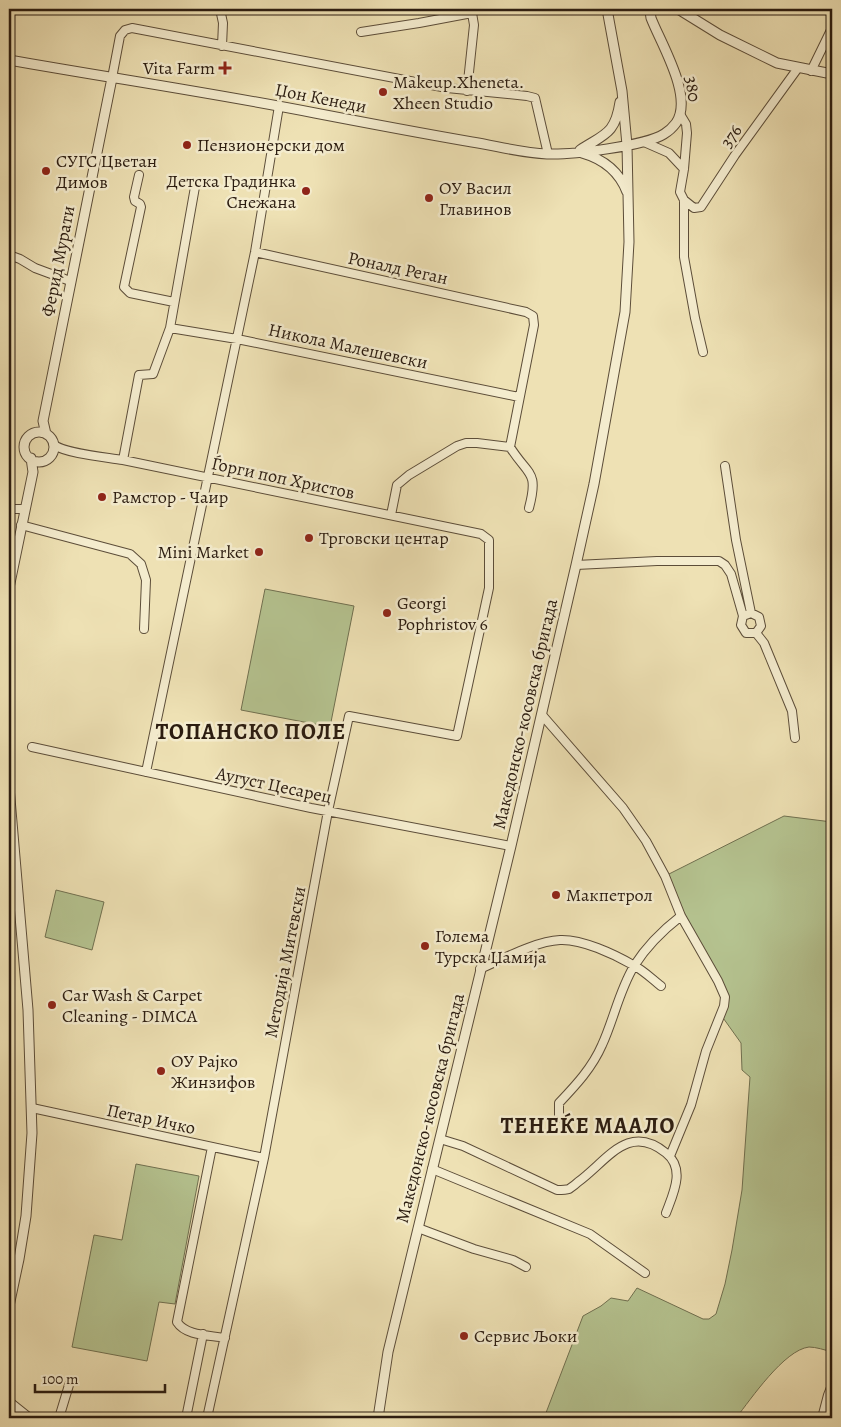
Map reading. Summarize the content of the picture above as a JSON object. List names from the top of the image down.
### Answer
{
  "streets": {
    "street": [
      "380",
      "Џон Кенеди",
      "376",
      "Ферид Мурати",
      "Роналд Реган",
      "Никола Малешевски",
      "Ѓорги поп Христов",
      "Македонско-косовска бригада",
      "Аугуст Цесарец",
      "Методија Митевски",
      "Петар Ичко"
    ]
  },
  "crossings": [
    ["380", "Џон Кенеди"],
    ["380", "Македонско-косовска бригада"],
    ["Џон Кенеди", "Ферид Мурати"],
    ["Џон Кенеди", "Македонско-косовска бригада"],
    ["Ферид Мурати", "Ѓорги поп Христов"],
    ["Роналд Реган", "Никола Малешевски"],
    ["Ѓорги поп Христов", "Методија Митевски"],
    ["Македонско-косовска бригада", "Аугуст Цесарец"],
    ["Аугуст Цесарец", "Методија Митевски"],
    ["Методија Митевски", "Петар Ичко"]
  ],
  "districts": ["ТОПАНСКО ПОЛЕ", "ТЕНЕЌЕ МААЛО"],
  "places": {
    "health": ["Vita Farm"],
    "other": [
      "Makeup.Xheneta. Xheen Studio",
      "Пензионерски дом",
      "СУГС Цветан Димов",
      "Детска Градинка Снежана",
      "ОУ Васил Главинов",
      "Рамстор - Чаир",
      "Трговски центар",
      "Mini Market",
      "Georgi Pophristov 6",
      "Макпетрол",
      "Голема Турска Џамија",
      "Car Wash & Carpet Cleaning - DIMCA",
      "ОУ Рајко Жинзифов",
      "Сервис Љоки"
    ]
  },
  "scale_bar": "100 m"
}
